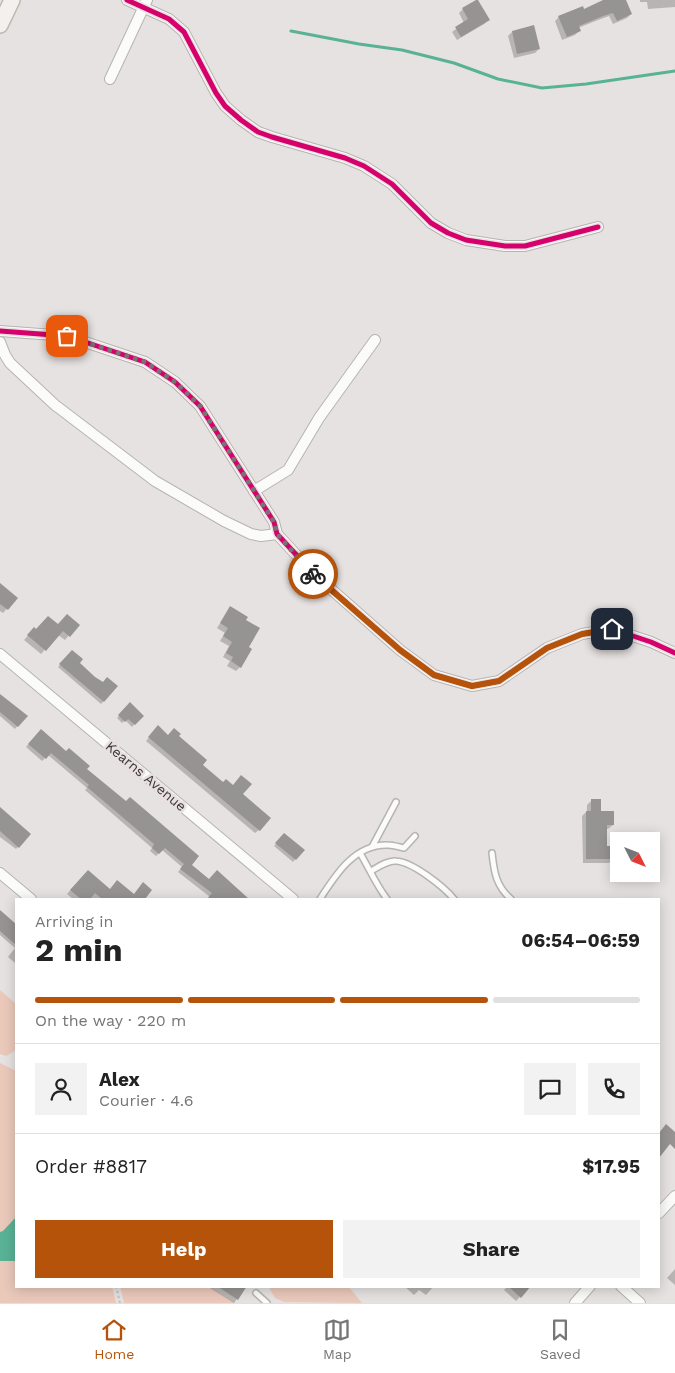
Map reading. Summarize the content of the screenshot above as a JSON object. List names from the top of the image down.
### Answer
{
  "streets": {
    "street": ["Kearns Avenue"]
  },
  "north": "bottom right",
  "page": {
    "heading": ["2 min", "Arriving in", "06:54–06:59"],
    "panel": [
      "Alex",
      "Courier · 4.6",
      "Order #8817",
      "$17.95"
    ],
    "bar": "On the way · 220 m",
    "buttons": ["Help", "Share"],
    "tabs": ["Home", "Map", "Saved"]
  }
}
